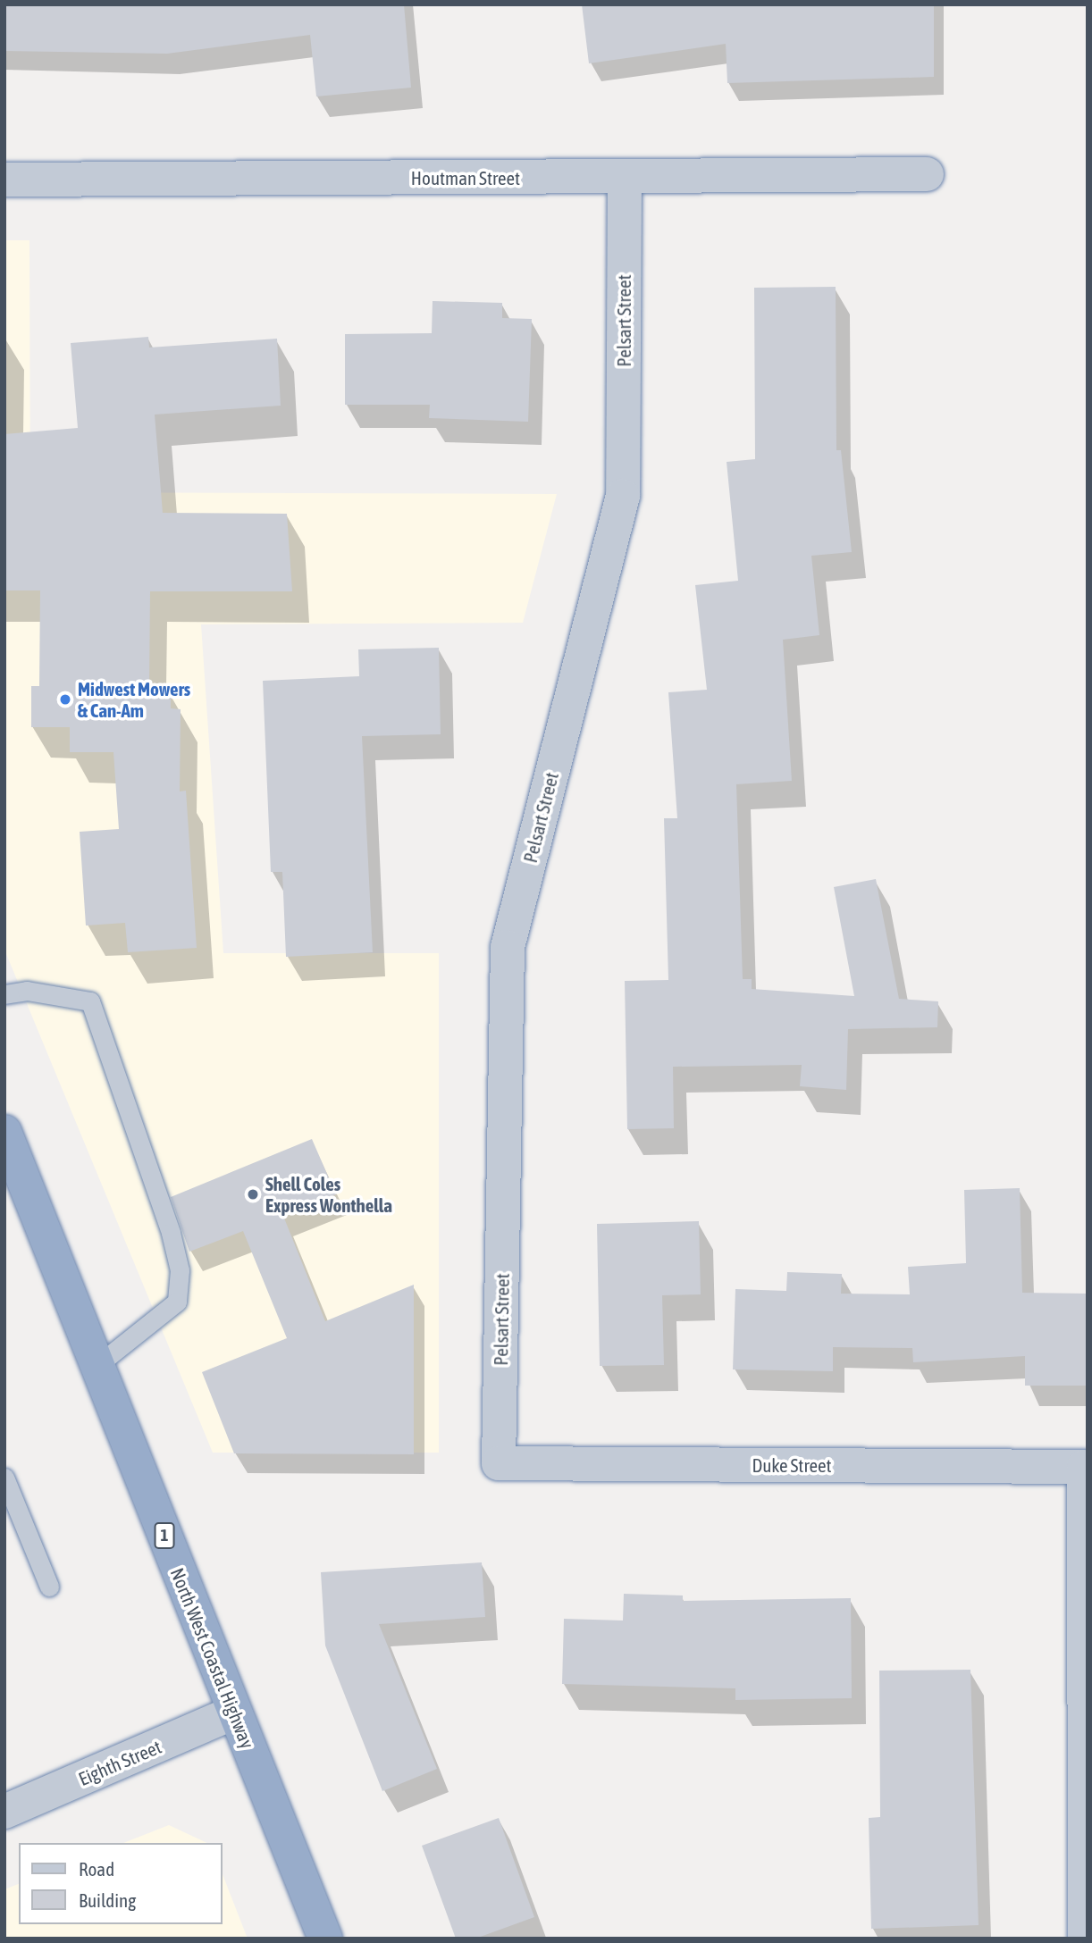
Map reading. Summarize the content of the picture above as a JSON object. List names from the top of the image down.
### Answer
{
  "streets": {
    "highway": ["1", "North West Coastal Highway"],
    "street": [
      "Houtman Street",
      "Pelsart Street",
      "Duke Street",
      "Eighth Street"
    ]
  },
  "crossings": [
    ["Houtman Street", "Pelsart Street"],
    ["Pelsart Street", "Duke Street"],
    ["North West Coastal Highway", "Eighth Street"]
  ],
  "places": ["Midwest Mowers & Can-Am", "Shell Coles Express Wonthella"],
  "legend": ["Road", "Building"]
}
